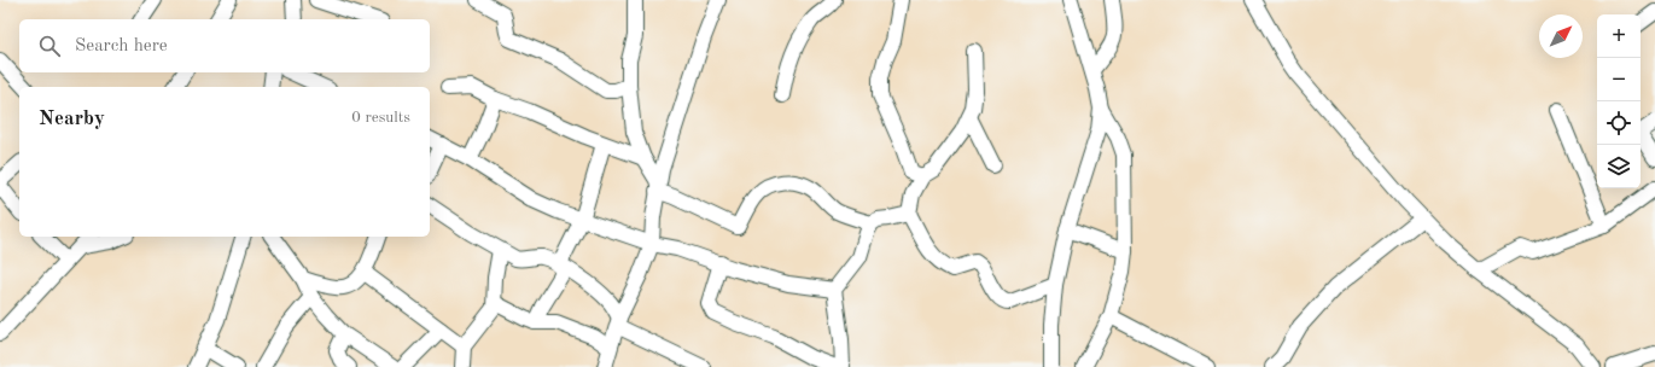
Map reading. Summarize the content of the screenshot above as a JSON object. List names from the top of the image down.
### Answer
{
  "north": "top right",
  "page": {
    "map_buttons": ["+", "−"],
    "search": "Search here",
    "heading": ["Nearby", "0 results"]
  }
}
